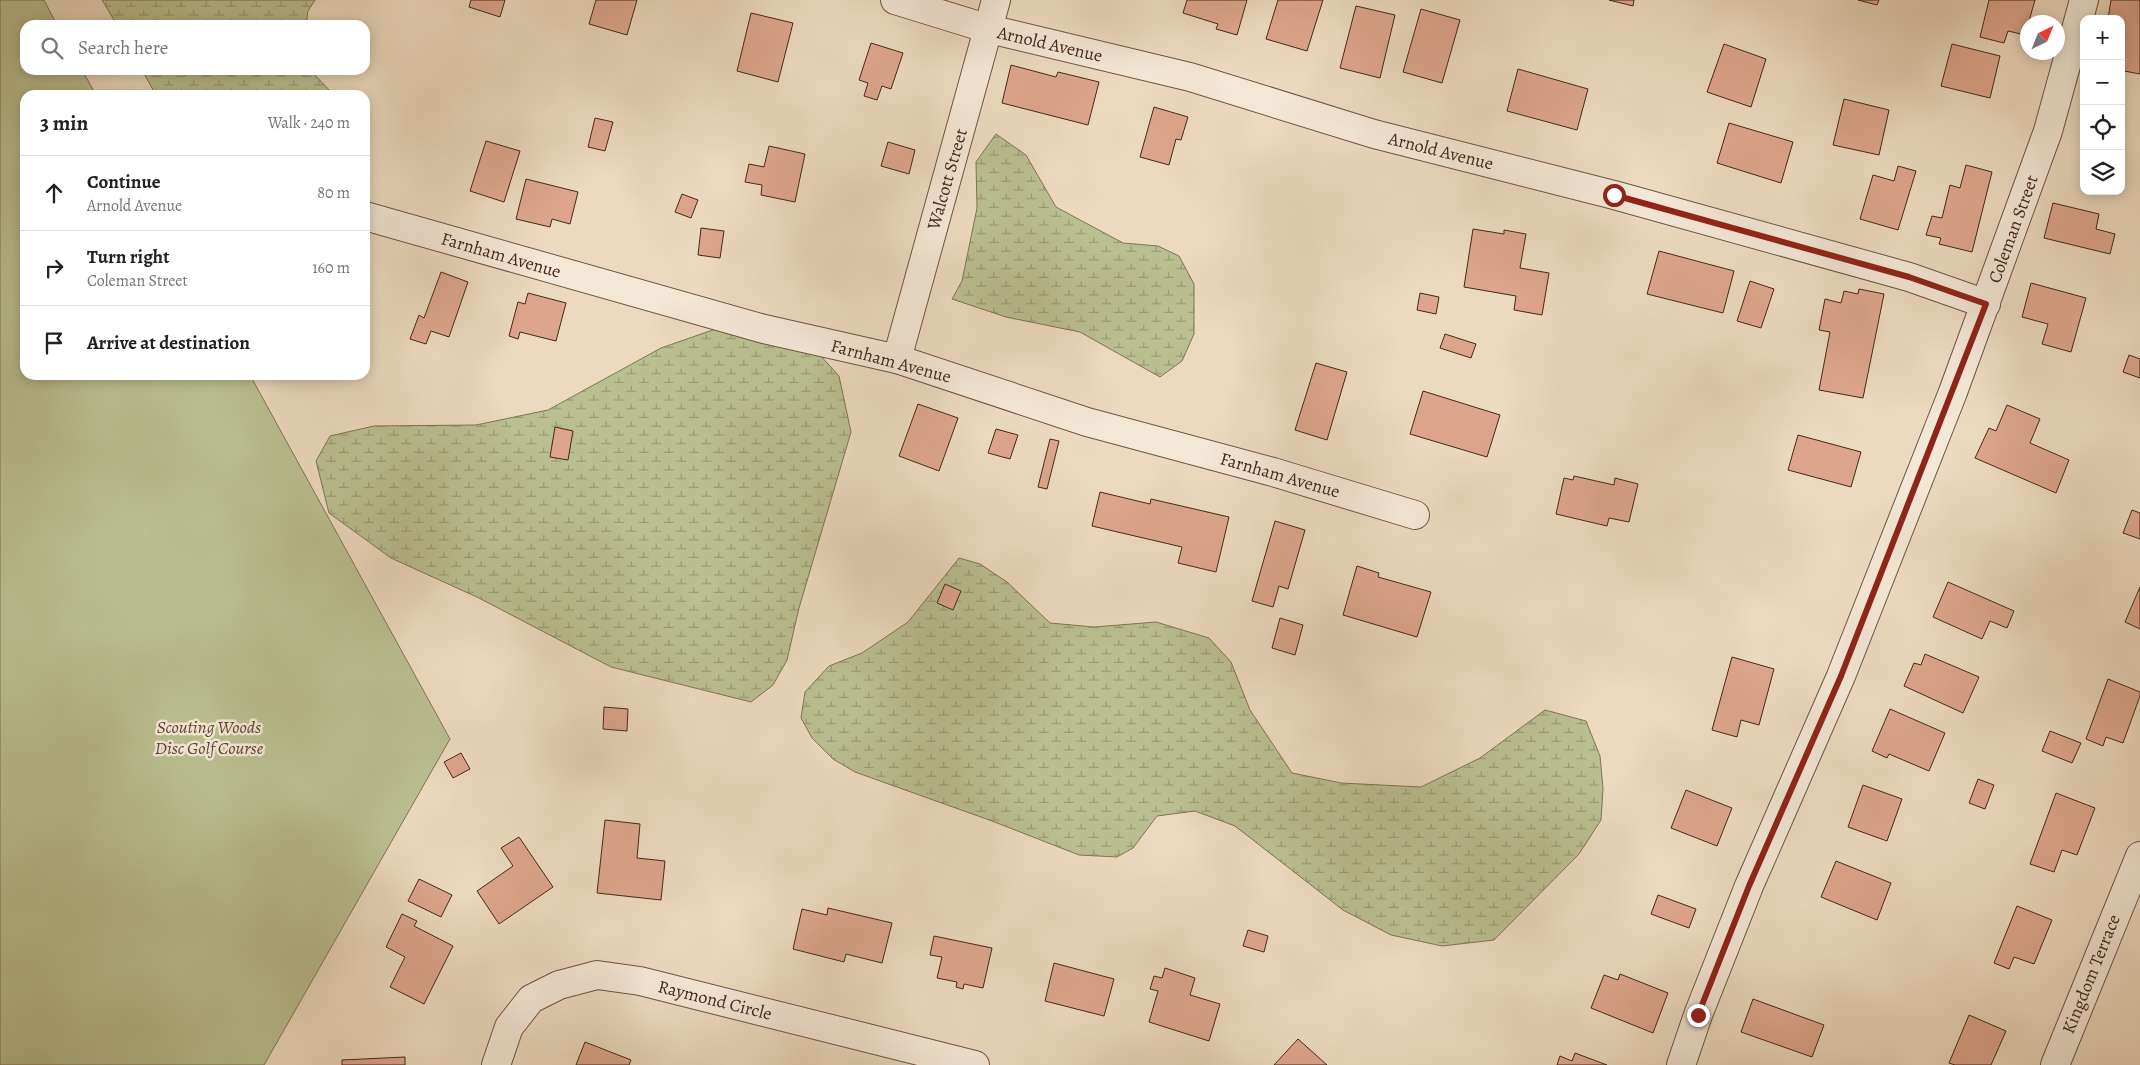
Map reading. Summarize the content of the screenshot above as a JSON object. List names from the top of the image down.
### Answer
{
  "streets": {
    "street": [
      "Arnold Avenue",
      "Walcott Street",
      "Coleman Street",
      "Farnham Avenue",
      "Kingdom Terrace",
      "Raymond Circle"
    ]
  },
  "crossings": [
    ["Arnold Avenue", "Walcott Street"],
    ["Arnold Avenue", "Coleman Street"],
    ["Walcott Street", "Farnham Avenue"]
  ],
  "parks": ["Scouting Woods Disc Golf Course"],
  "north": "top right",
  "page": {
    "map_buttons": ["+", "−"],
    "search": "Search here",
    "heading": ["3 min", "Walk · 240 m"],
    "list": [
      ["Continue", "Arnold Avenue", "80 m"],
      ["Turn right", "Coleman Street", "160 m"],
      "Arrive at destination"
    ]
  }
}
